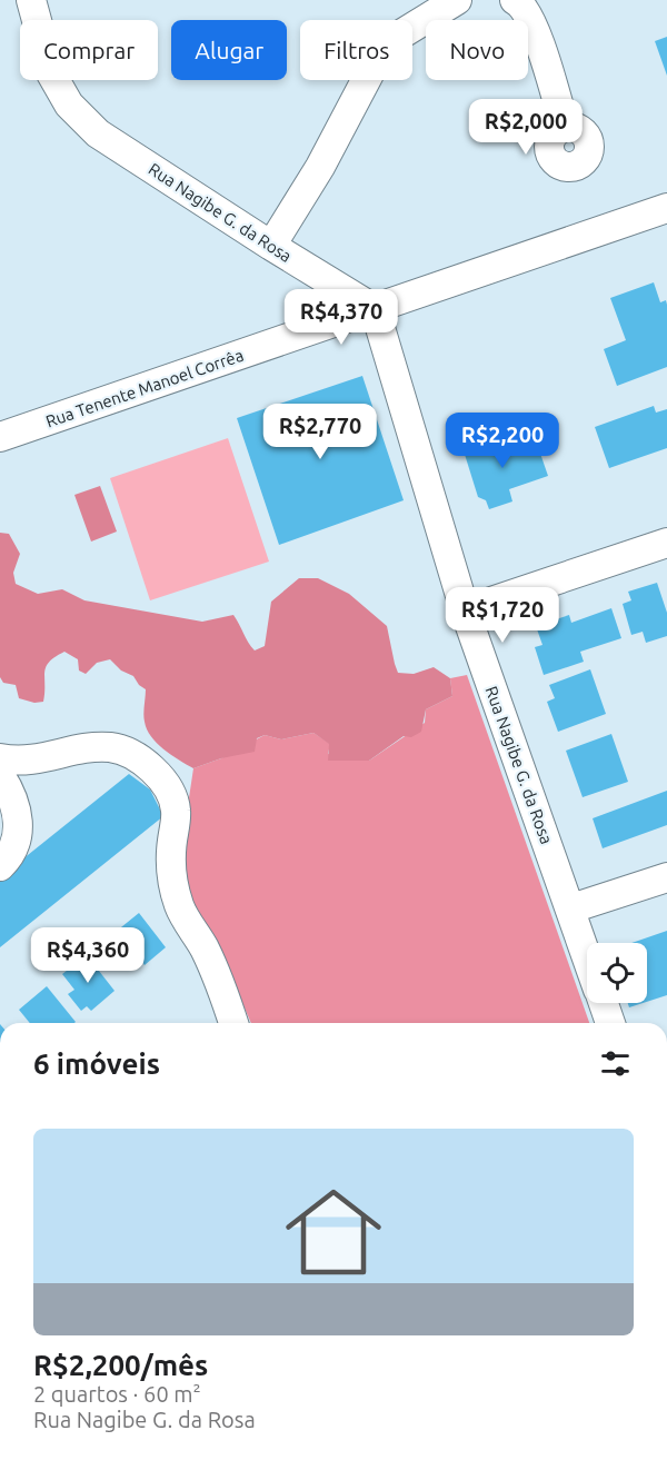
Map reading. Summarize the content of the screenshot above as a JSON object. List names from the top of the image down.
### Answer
{
  "streets": {
    "street": ["Rua Nagibe G. da Rosa", "Rua Tenente Manoel Corrêa"]
  },
  "crossings": [
    ["Rua Nagibe G. da Rosa", "Rua Tenente Manoel Corrêa"]
  ],
  "page": {
    "chip": [
      "Comprar",
      "Alugar",
      "Filtros",
      "Novo"
    ],
    "price": [
      "R$2,000",
      "R$4,370",
      "R$2,770",
      "R$2,200",
      "R$1,720",
      "R$4,360"
    ],
    "heading": "6 imóveis",
    "list": [
      {
        "name": "R$2,200/mês",
        "note": "2 quartos · 60 m² · Rua Nagibe G. da Rosa"
      }
    ]
  }
}
